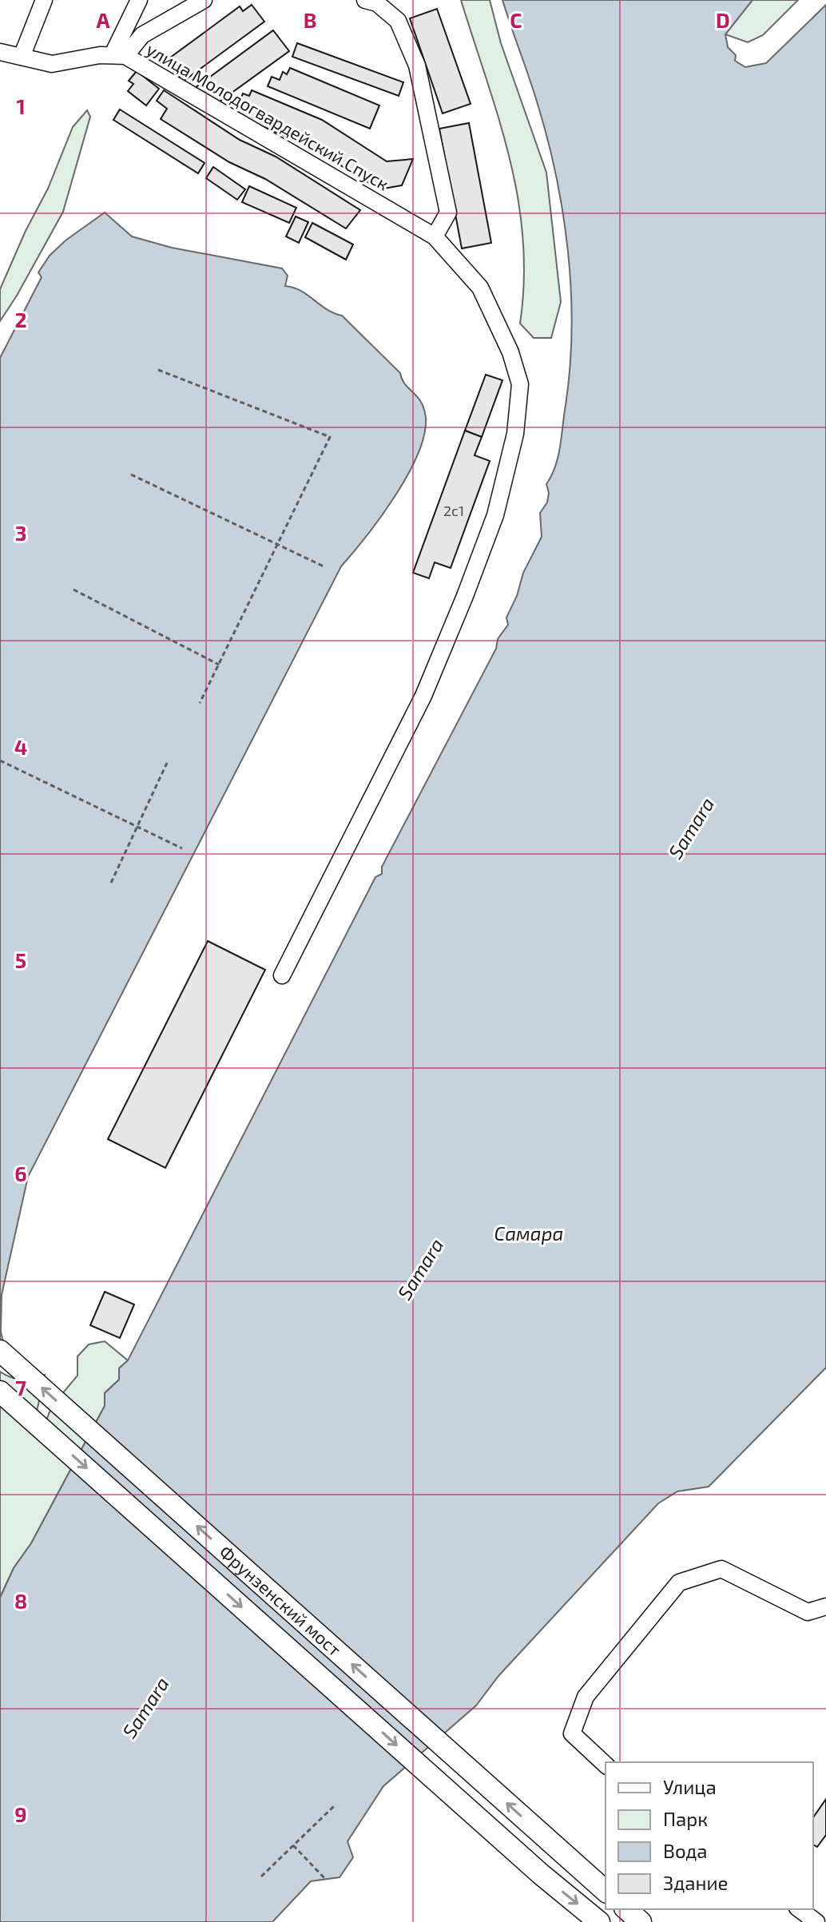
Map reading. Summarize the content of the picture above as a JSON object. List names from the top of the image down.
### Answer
{
  "streets": {
    "main road": ["Фрунзенский мост"],
    "street": ["улица Молодогвардейский Спуск"]
  },
  "water": ["Samara", "Самара"],
  "house_numbers": ["2с1"],
  "legend": [
    "Улица",
    "Парк",
    "Вода",
    "Здание"
  ],
  "grid": {
    "columns": [
      "A",
      "B",
      "C",
      "D"
    ],
    "rows": [
      "1",
      "2",
      "3",
      "4",
      "5",
      "6",
      "7",
      "8",
      "9"
    ]
  }
}
